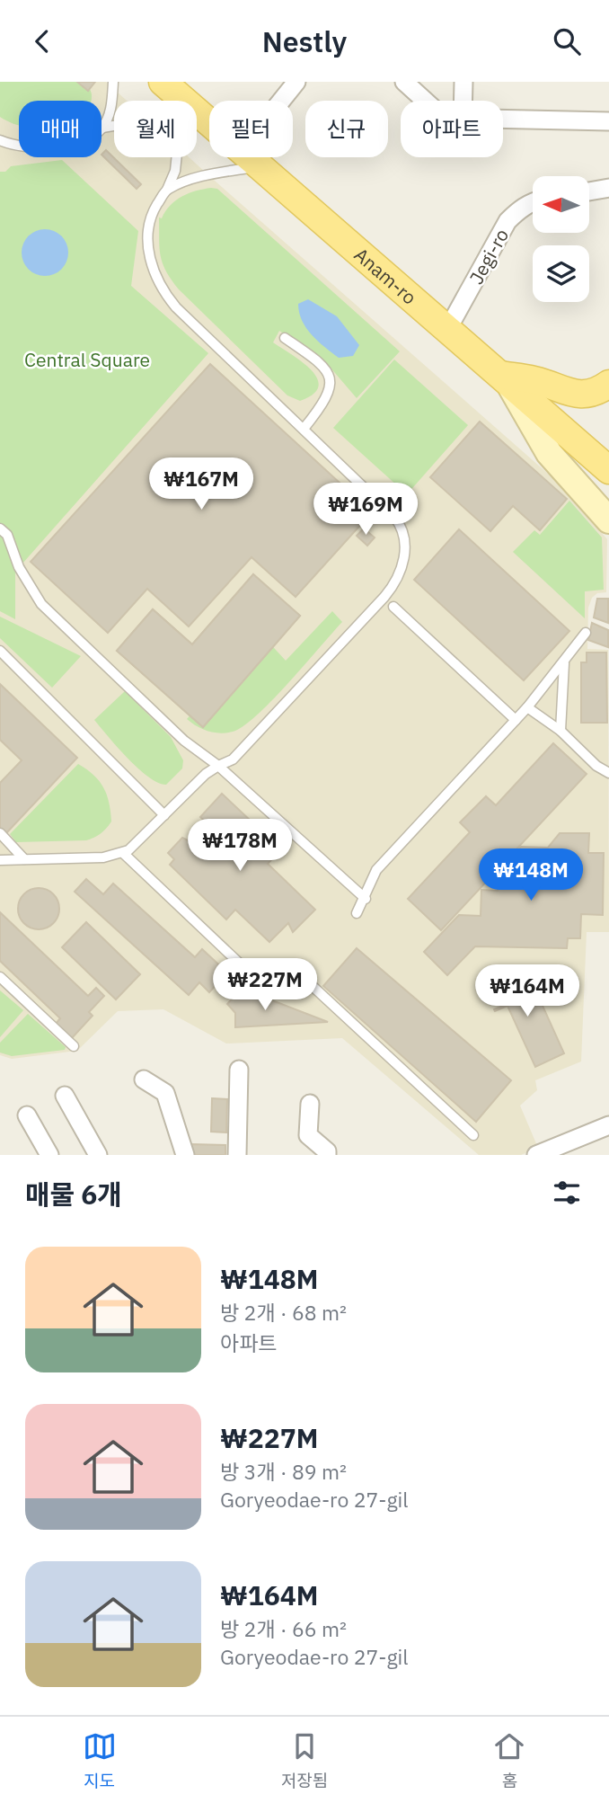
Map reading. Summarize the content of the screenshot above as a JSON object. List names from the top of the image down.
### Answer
{
  "streets": {
    "main road": ["Anam-ro"],
    "street": ["Jegi-ro"]
  },
  "crossings": [
    ["Jegi-ro", "Anam-ro"]
  ],
  "parks": ["Central Square"],
  "north": "left",
  "page": {
    "header": "Nestly",
    "chip": [
      "매매",
      "월세",
      "필터",
      "신규",
      "아파트"
    ],
    "price": [
      "₩167M",
      "₩169M",
      "₩178M",
      "₩148M",
      "₩227M",
      "₩164M"
    ],
    "heading": "매물 6개",
    "list": [
      {
        "name": "₩148M",
        "note": "방 2개 · 68 m² · 아파트"
      },
      {
        "name": "₩227M",
        "note": "방 3개 · 89 m² · Goryeodae-ro 27-gil"
      },
      {
        "name": "₩164M",
        "note": "방 2개 · 66 m² · Goryeodae-ro 27-gil"
      }
    ],
    "tabs": ["지도", "저장됨", "홈"]
  }
}
